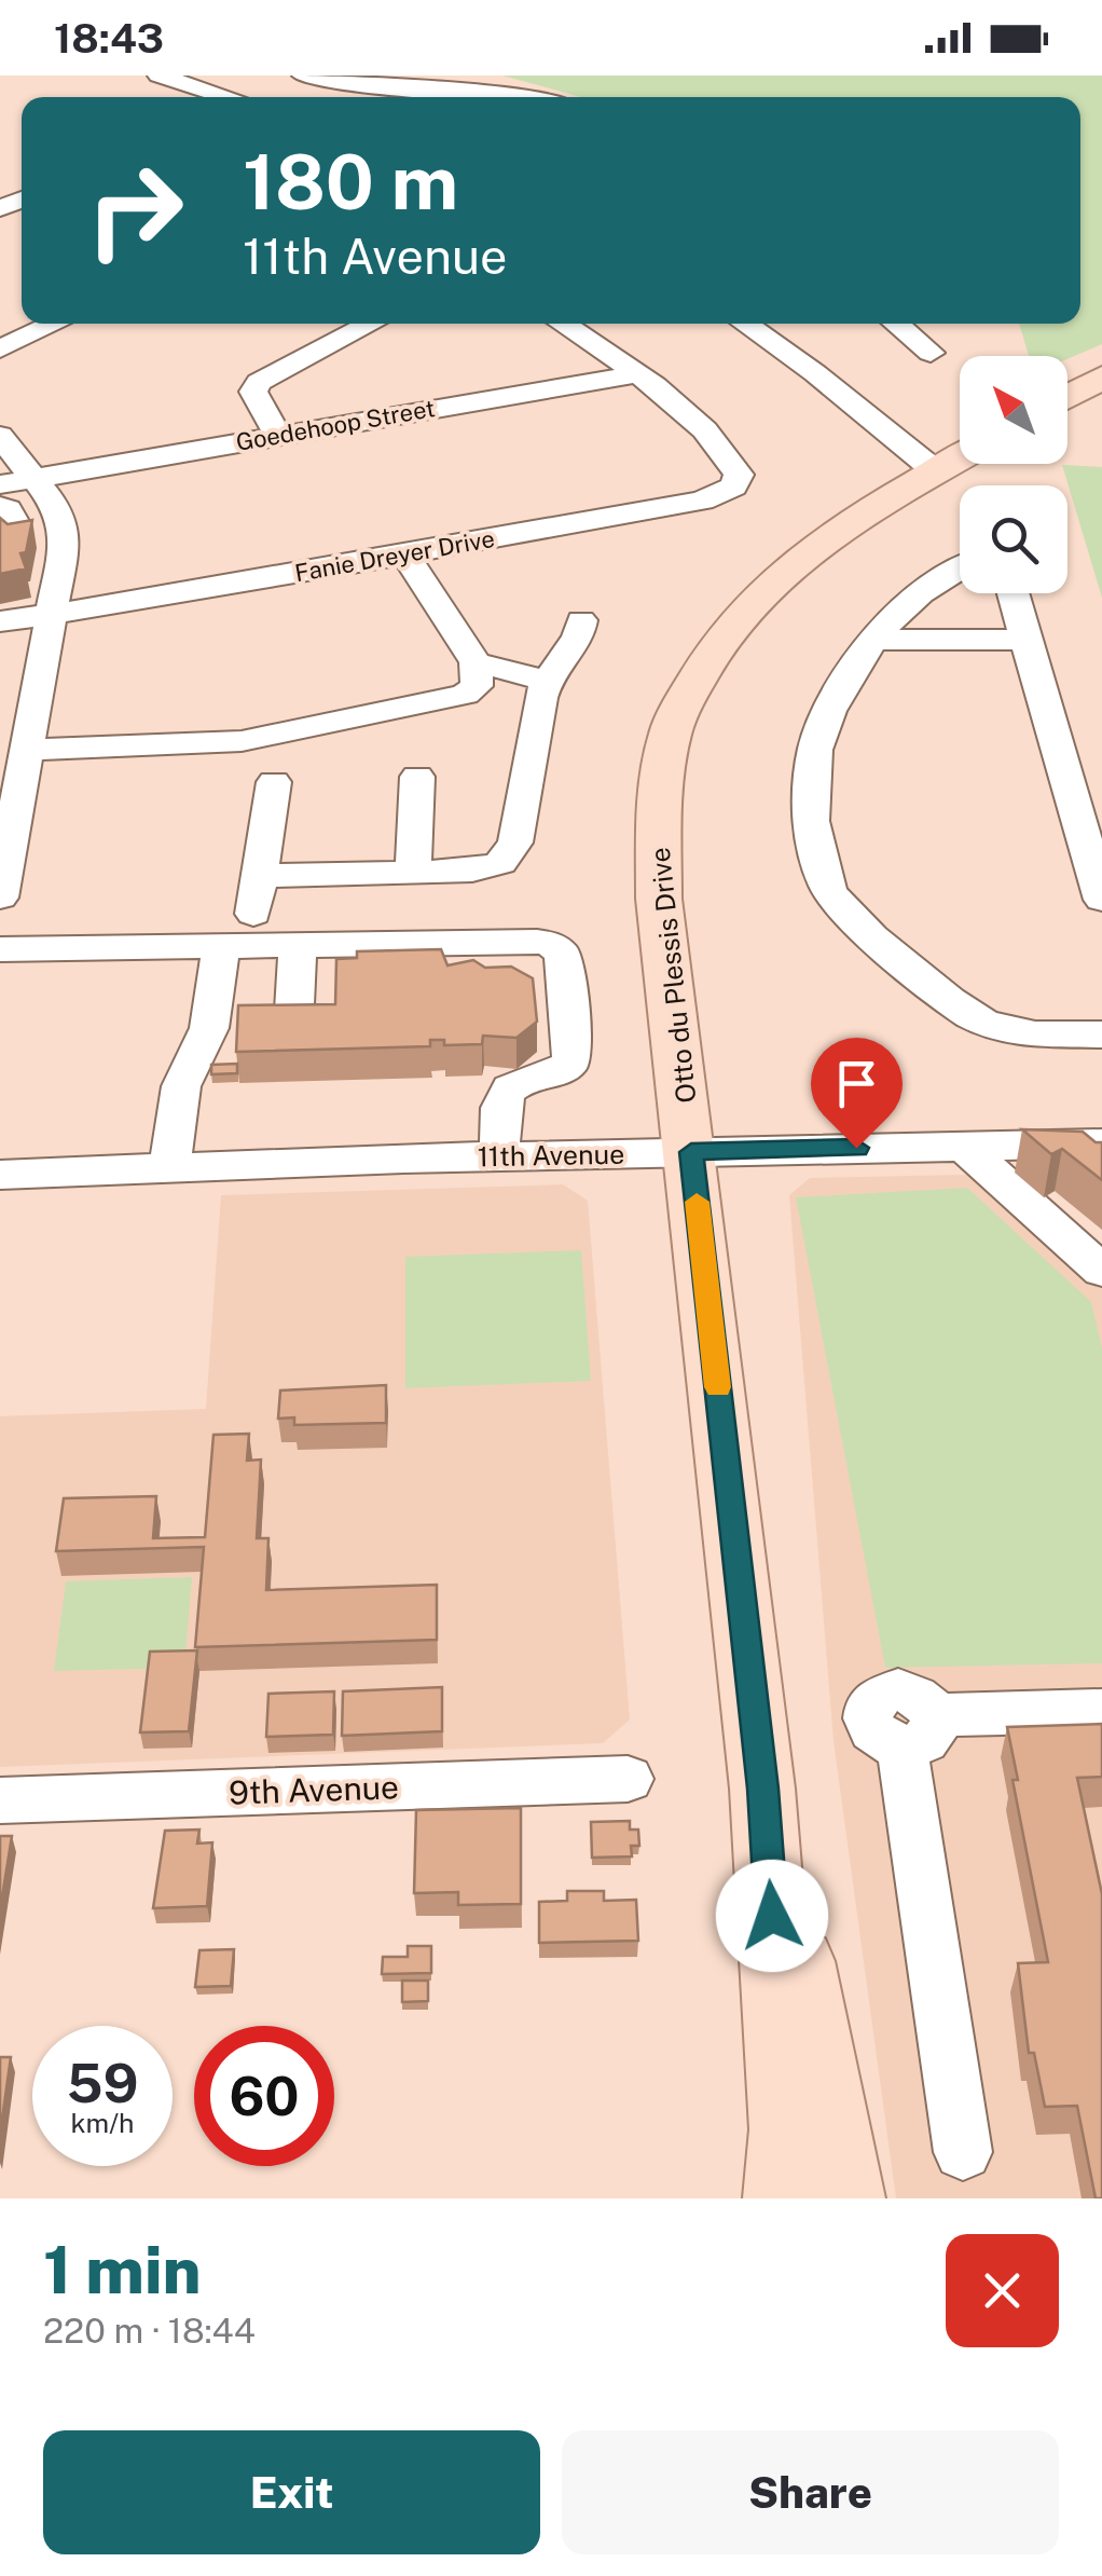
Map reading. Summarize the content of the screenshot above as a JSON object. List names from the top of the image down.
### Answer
{
  "streets": {
    "main road": ["Otto du Plessis Drive"],
    "street": [
      "Goedehoop Street",
      "Fanie Dreyer Drive",
      "11th Avenue",
      "9th Avenue"
    ]
  },
  "crossings": [
    ["Goedehoop Street", "Fanie Dreyer Drive"],
    ["Otto du Plessis Drive", "11th Avenue"]
  ],
  "north": "top left",
  "page": {
    "status": "18:43",
    "turn": ["180 m", "11th Avenue"],
    "speed": "59 km/h",
    "limit": "60",
    "heading": ["1 min", "220 m · 18:44"],
    "buttons": ["Exit", "Share"]
  }
}
